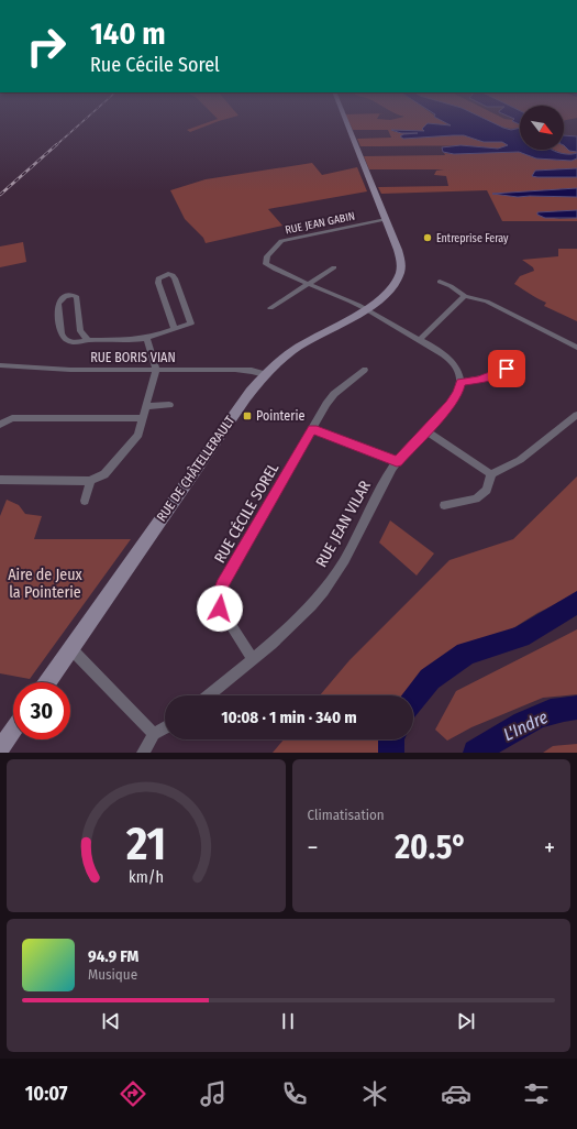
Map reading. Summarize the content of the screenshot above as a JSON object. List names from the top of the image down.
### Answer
{
  "streets": {
    "main road": ["RUE DE CHÂTELLERAULT"],
    "street": [
      "RUE JEAN GABIN",
      "RUE BORIS VIAN",
      "RUE CÉCILE SOREL",
      "RUE JEAN VILAR"
    ]
  },
  "crossings": [
    ["RUE JEAN GABIN", "RUE DE CHÂTELLERAULT"],
    ["RUE BORIS VIAN", "RUE DE CHÂTELLERAULT"],
    ["RUE CÉCILE SOREL", "RUE JEAN VILAR"]
  ],
  "water": ["L'Indre"],
  "parks": ["Aire de Jeux la Pointerie"],
  "places": {
    "other": ["Entreprise Feray"],
    "transit": ["Pointerie"]
  },
  "north": "bottom right",
  "page": {
    "turn": ["140 m", "Rue Cécile Sorel"],
    "limit": "30",
    "trip": "10:08 · 1 min · 340 m",
    "tile": "Climatisation",
    "heat": ["−", "20.5°", "+"],
    "song": ["94.9 FM", "Musique"],
    "tabs": "10:07",
    "gauge": ["21", "km/h"]
  }
}
